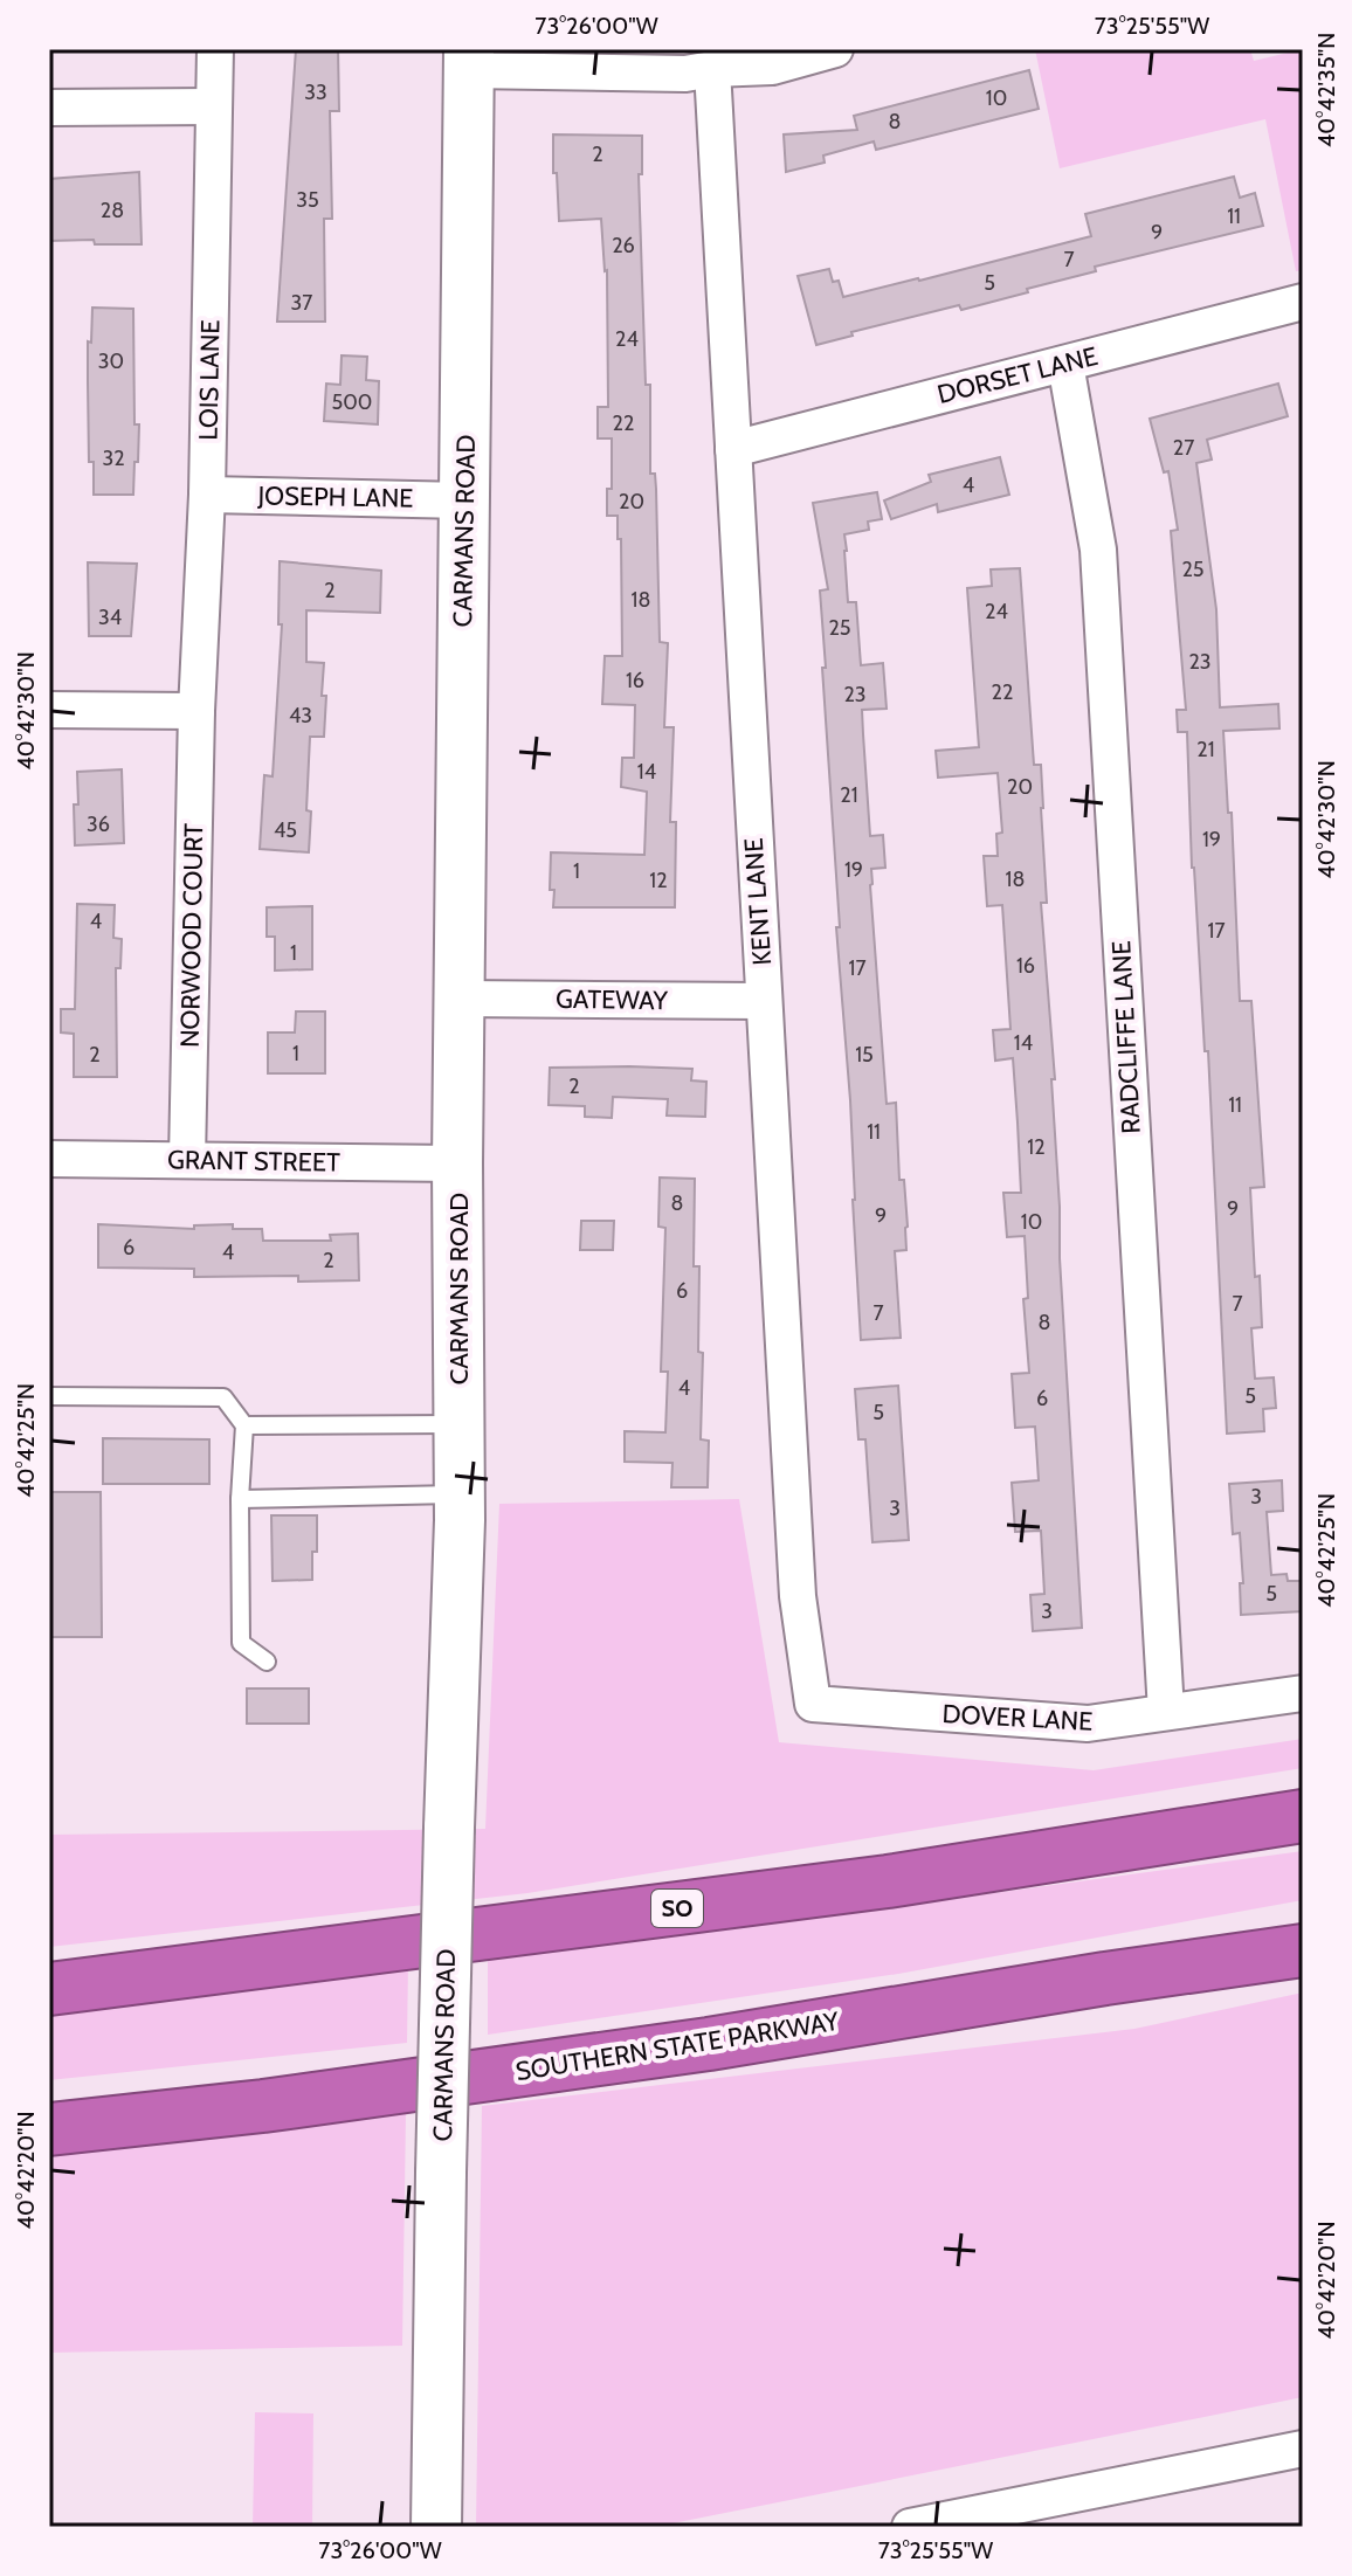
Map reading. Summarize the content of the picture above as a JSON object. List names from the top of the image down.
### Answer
{
  "streets": {
    "highway": ["SO", "SOUTHERN STATE PARKWAY"],
    "street": [
      "DORSET LANE",
      "LOIS LANE",
      "JOSEPH LANE",
      "CARMANS ROAD",
      "KENT LANE",
      "NORWOOD COURT",
      "GATEWAY",
      "RADCLIFFE LANE",
      "GRANT STREET",
      "DOVER LANE"
    ]
  },
  "crossings": [
    ["DORSET LANE", "KENT LANE"],
    ["DORSET LANE", "RADCLIFFE LANE"],
    ["LOIS LANE", "JOSEPH LANE"],
    ["LOIS LANE", "NORWOOD COURT"],
    ["JOSEPH LANE", "CARMANS ROAD"],
    ["CARMANS ROAD", "GATEWAY"],
    ["CARMANS ROAD", "GRANT STREET"],
    ["KENT LANE", "GATEWAY"],
    ["KENT LANE", "DOVER LANE"],
    ["NORWOOD COURT", "GRANT STREET"],
    ["RADCLIFFE LANE", "DOVER LANE"]
  ],
  "house_numbers": [
    "33",
    "10",
    "8",
    "2",
    "35",
    "28",
    "11",
    "9",
    "26",
    "7",
    "5",
    "37",
    "24",
    "30",
    "500",
    "22",
    "27",
    "32",
    "4",
    "20",
    "25",
    "2",
    "18",
    "24",
    "34",
    "25",
    "23",
    "16",
    "22",
    "23",
    "43",
    "21",
    "14",
    "20",
    "21",
    "36",
    "45",
    "19",
    "19",
    "1",
    "18",
    "12",
    "4",
    "17",
    "1",
    "16",
    "17",
    "14",
    "1",
    "2",
    "15",
    "2",
    "11",
    "11",
    "12",
    "8",
    "9",
    "9",
    "10",
    "6",
    "4",
    "2",
    "6",
    "7",
    "7",
    "8",
    "4",
    "5",
    "6",
    "5",
    "3",
    "3",
    "5",
    "3"
  ],
  "coordinates": [
    "73°26'00\"W",
    "73°25'55\"W",
    "40°42'35\"N",
    "40°42'30\"N",
    "40°42'25\"N",
    "40°42'20\"N"
  ]
}
